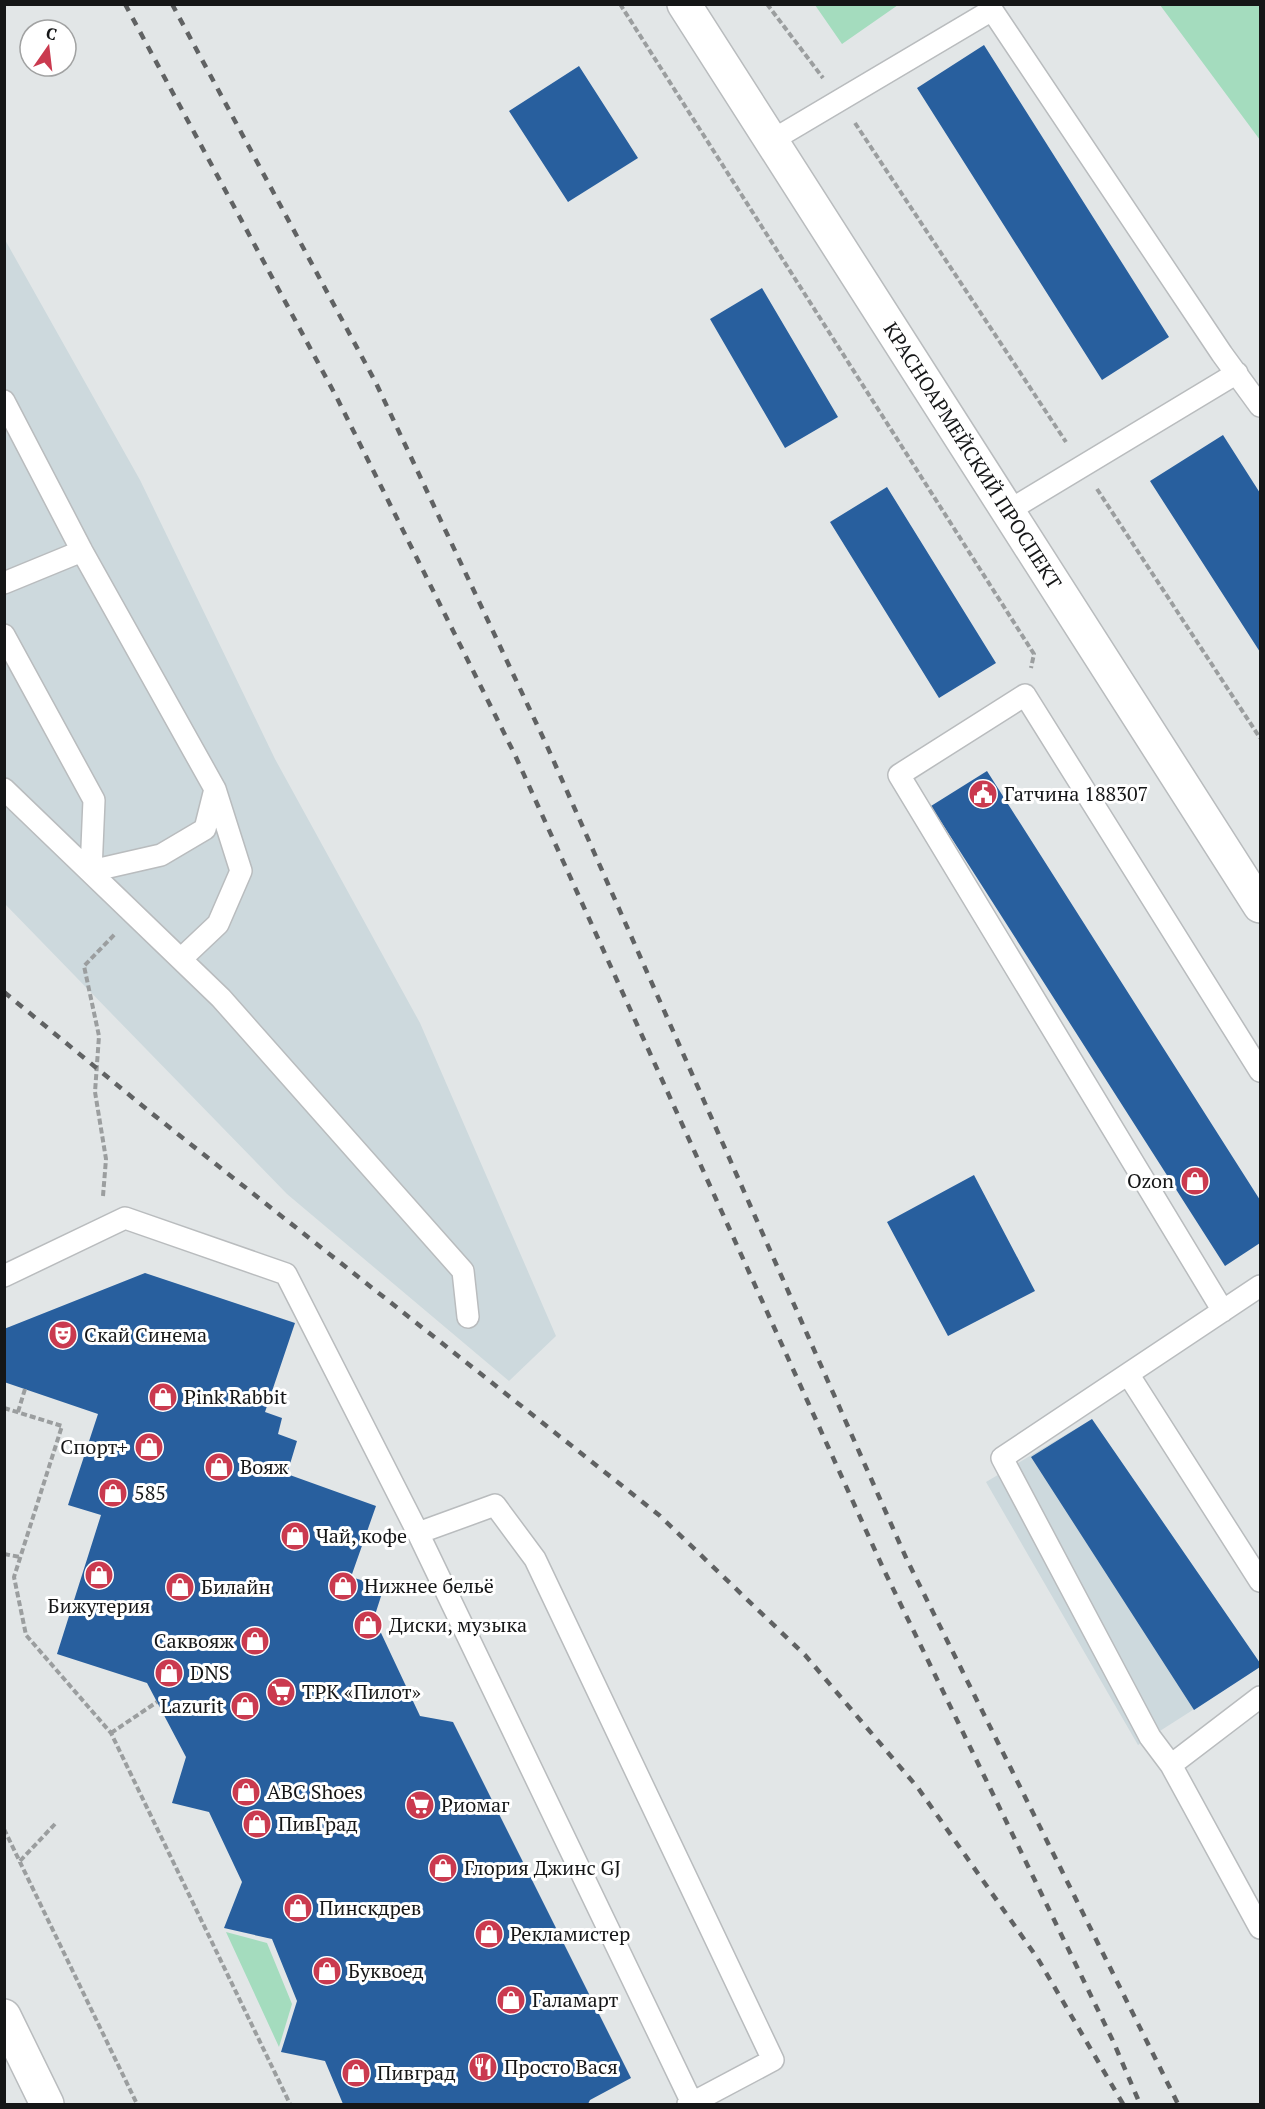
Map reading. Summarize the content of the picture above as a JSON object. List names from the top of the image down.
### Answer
{
  "streets": {
    "main road": ["КРАСНОАРМЕЙСКИЙ ПРОСПЕКТ"]
  },
  "places": {
    "public building": ["Гатчина 188307"],
    "shop": [
      "Ozon",
      "Pink Rabbit",
      "Спорт+",
      "Вояж",
      "585",
      "Чай, кофе",
      "Бижутерия",
      "Нижнее бельё",
      "Билайн",
      "Диски, музыка",
      "Саквояж",
      "DNS",
      "Lazurit",
      "ABC Shoes",
      "ПивГрад",
      "Глория Джинс GJ",
      "Пинскдрев",
      "Рекламистер",
      "Буквоед",
      "Галамарт",
      "Пивград"
    ],
    "theatre": ["Скай Синема"],
    "supermarket": ["ТРК «Пилот»", "Риомаг"],
    "restaurant": ["Просто Вася"]
  },
  "north": "top"
}
